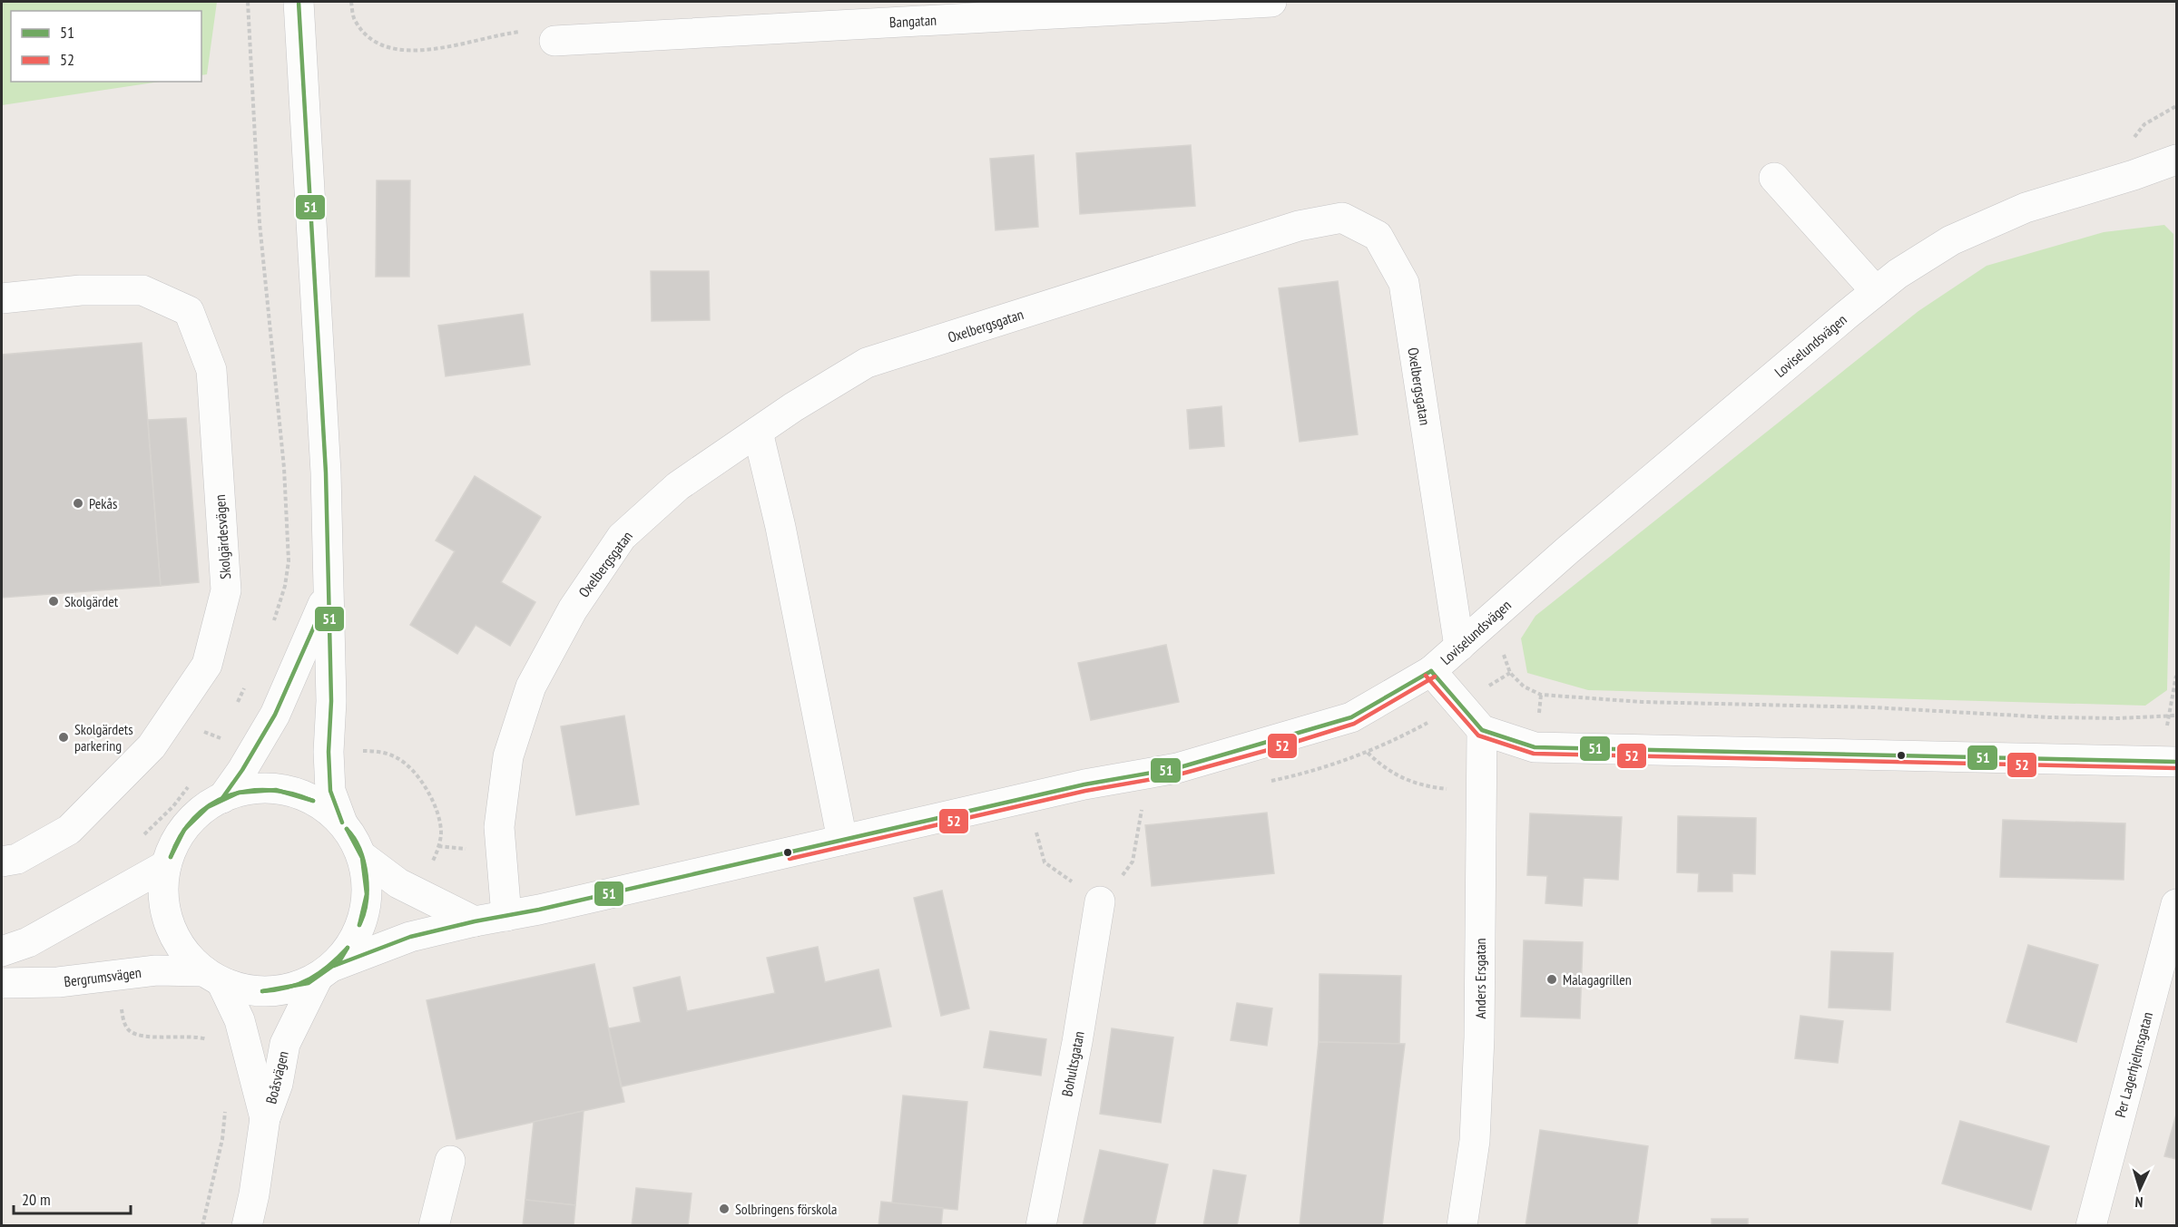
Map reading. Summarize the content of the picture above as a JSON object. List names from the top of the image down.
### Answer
{
  "streets": {
    "street": [
      "Bangatan",
      "Oxelbergsgatan",
      "Loviselundsvägen",
      "Skolgärdesvägen",
      "Bergrumsvägen",
      "Anders Ersgatan",
      "Bohultsgatan",
      "Per Lagerhjelmsgatan",
      "Boåsvägen"
    ]
  },
  "crossings": [
    ["Oxelbergsgatan", "Loviselundsvägen"],
    ["Loviselundsvägen", "Bergrumsvägen"],
    ["Loviselundsvägen", "Boåsvägen"],
    ["Bergrumsvägen", "Boåsvägen"]
  ],
  "places": [
    "Pekås",
    "Skolgärdet",
    "Skolgärdets parkering",
    "Malagagrillen",
    "Solbringens förskola"
  ],
  "lines": ["transit line 51", "transit line 52"],
  "legend": ["51", "52"],
  "scale_bar": "20 m",
  "north": "bottom"
}
